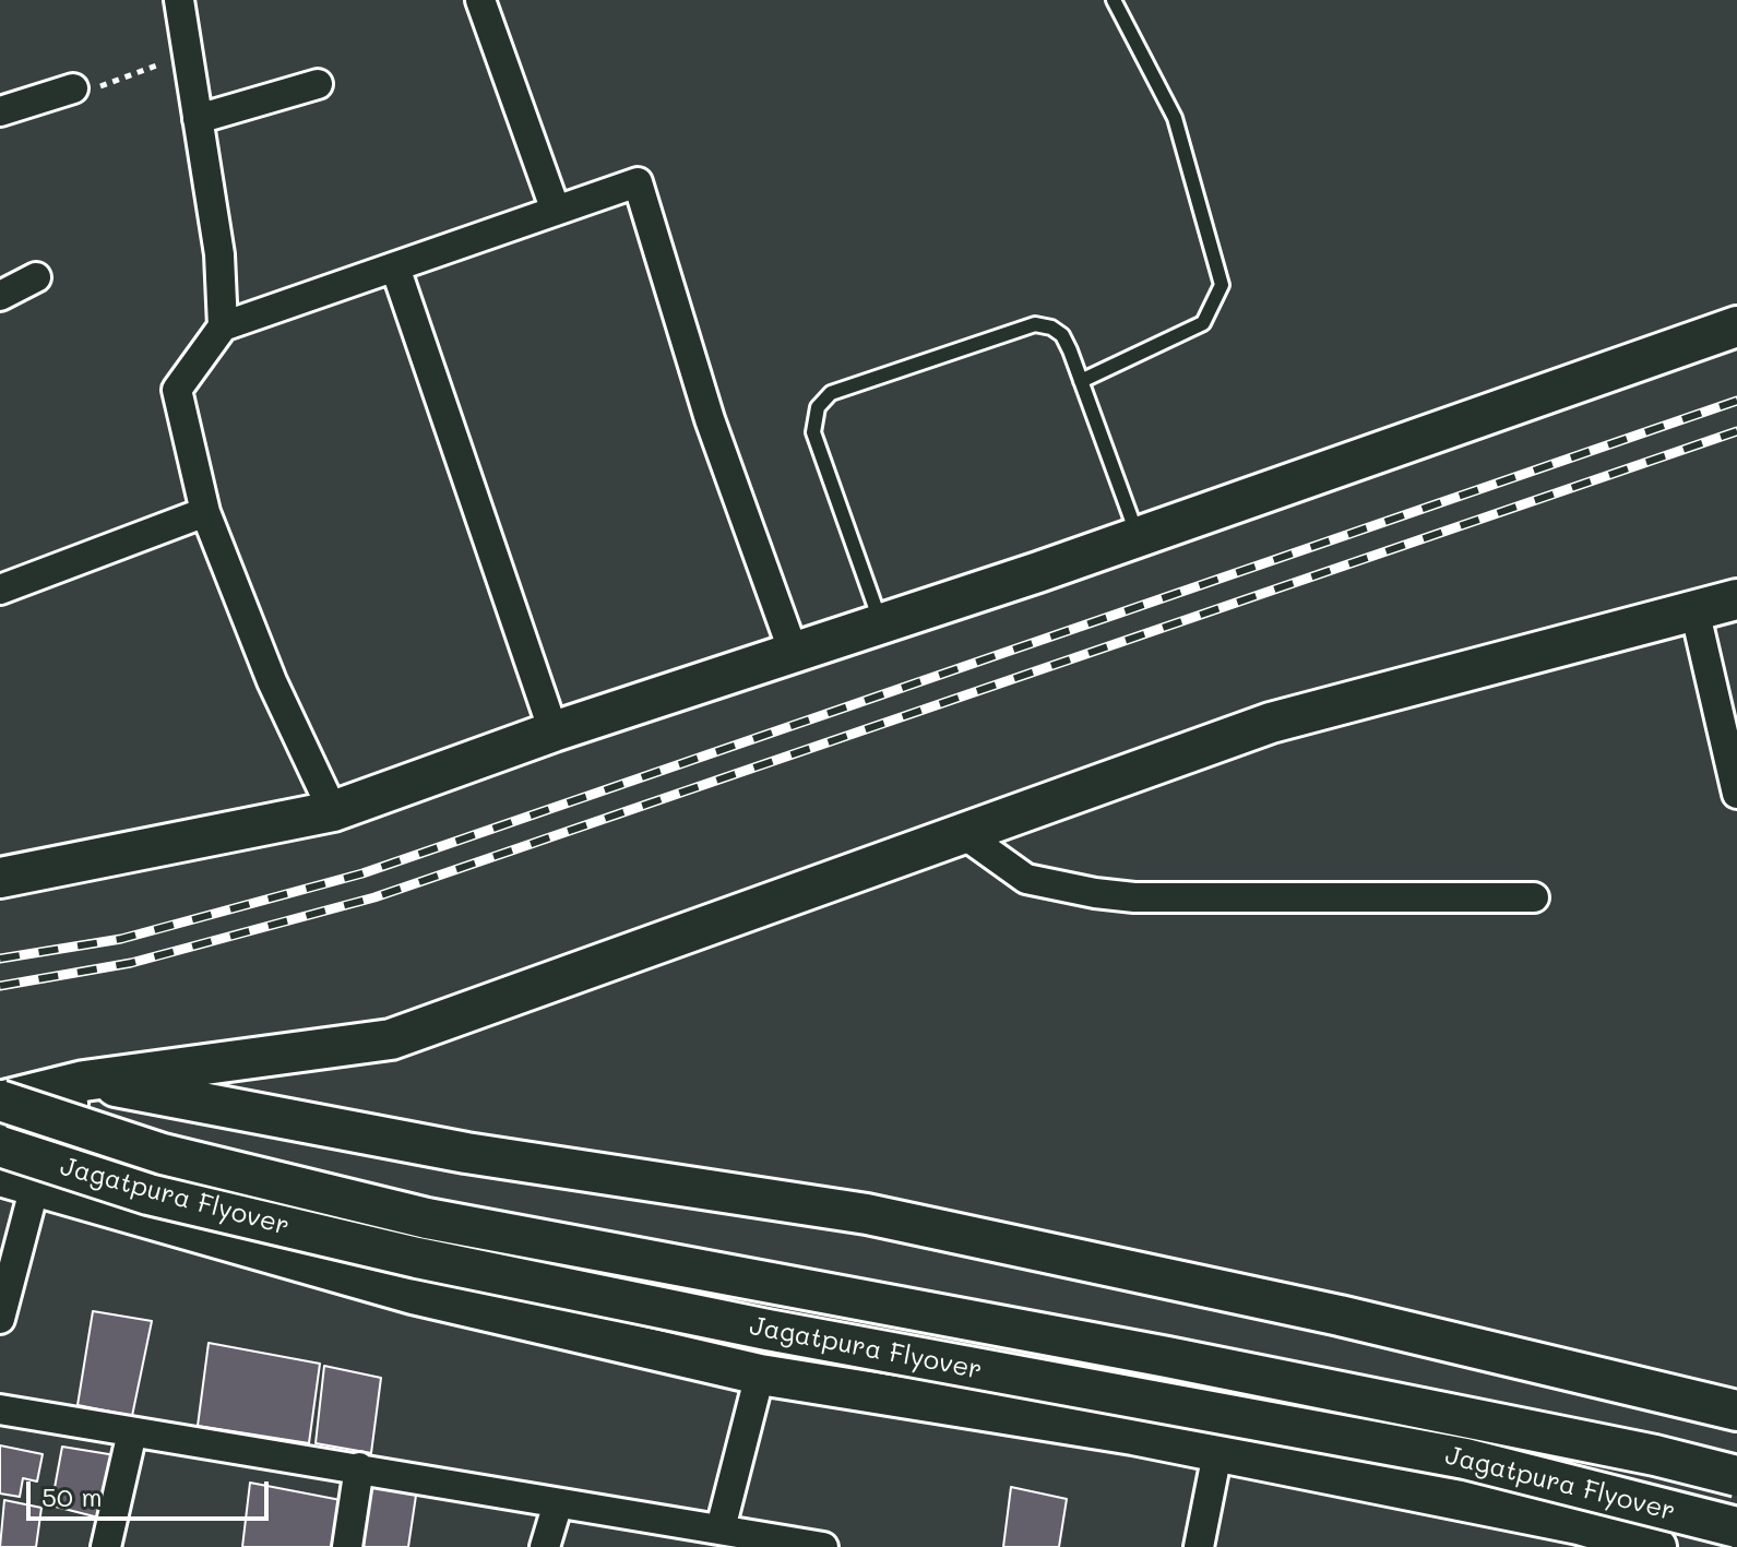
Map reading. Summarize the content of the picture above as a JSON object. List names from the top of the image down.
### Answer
{
  "streets": {
    "main road": ["Jagatpura Flyover"]
  },
  "scale_bar": "50 m"
}
